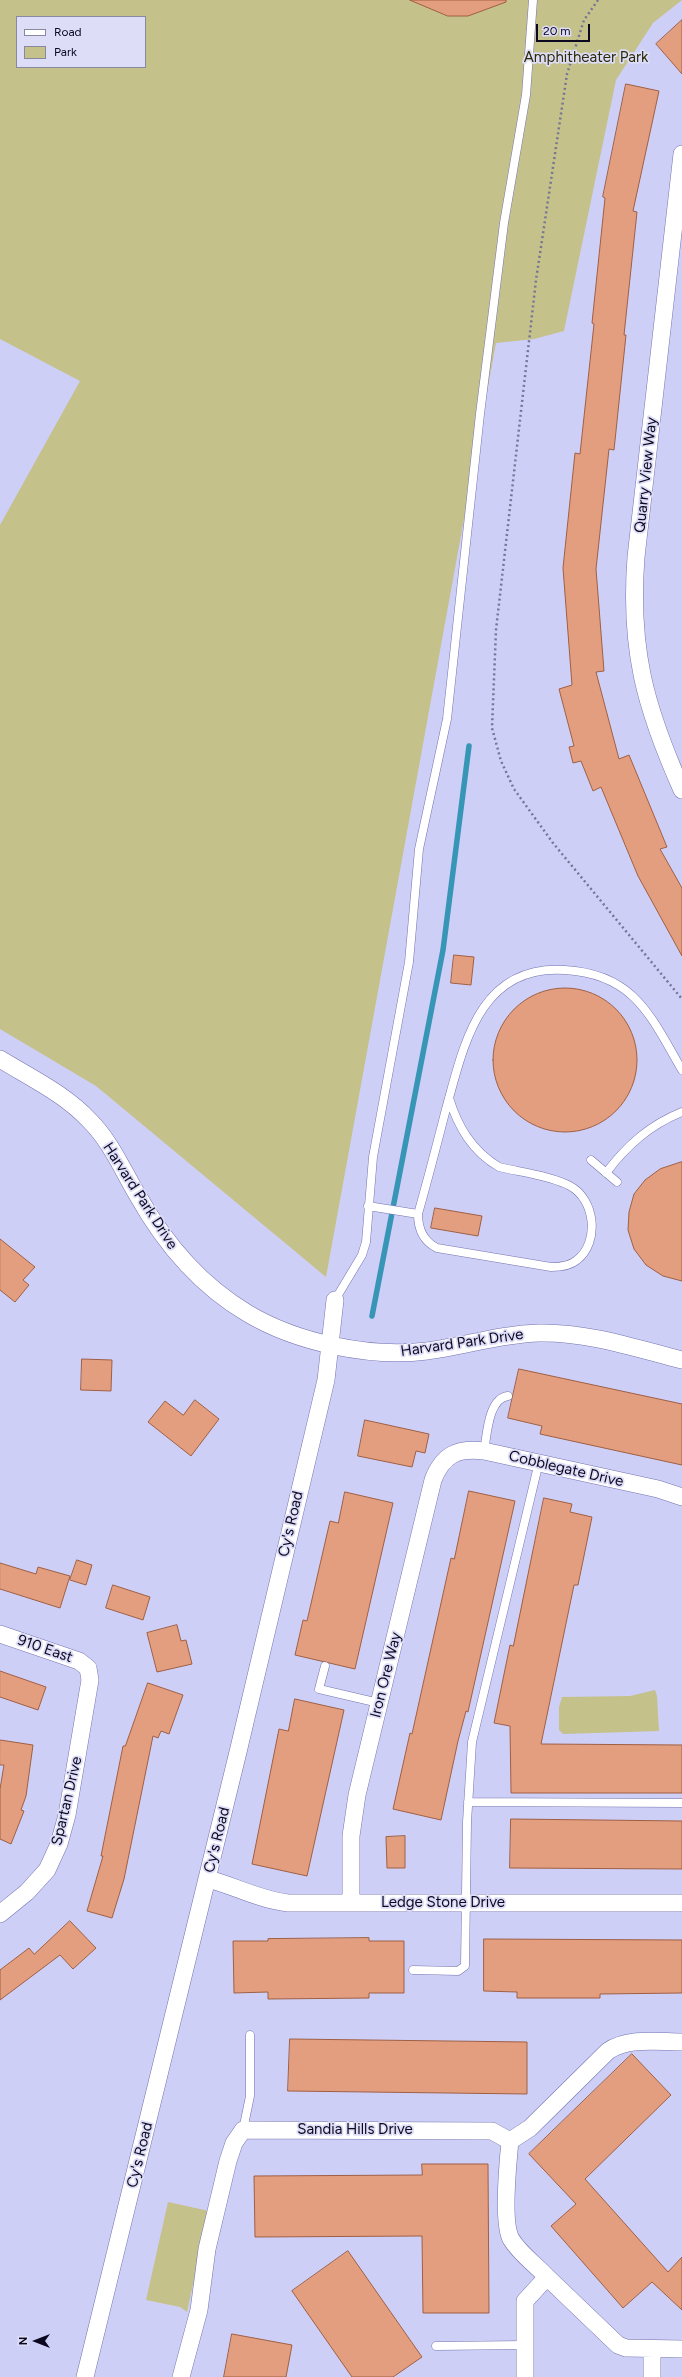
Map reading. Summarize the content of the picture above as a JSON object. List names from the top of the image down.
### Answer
{
  "streets": {
    "street": [
      "Quarry View Way",
      "Harvard Park Drive",
      "Cobblegate Drive",
      "Cy's Road",
      "910 East",
      "Iron Ore Way",
      "Spartan Drive",
      "Ledge Stone Drive",
      "Sandia Hills Drive"
    ]
  },
  "crossings": [
    ["Harvard Park Drive", "Cy's Road"],
    ["Cobblegate Drive", "Iron Ore Way"],
    ["Cy's Road", "Ledge Stone Drive"],
    ["910 East", "Spartan Drive"],
    ["Iron Ore Way", "Ledge Stone Drive"]
  ],
  "parks": ["Amphitheater Park"],
  "legend": ["Road", "Park"],
  "scale_bar": "20 m",
  "north": "left"
}
